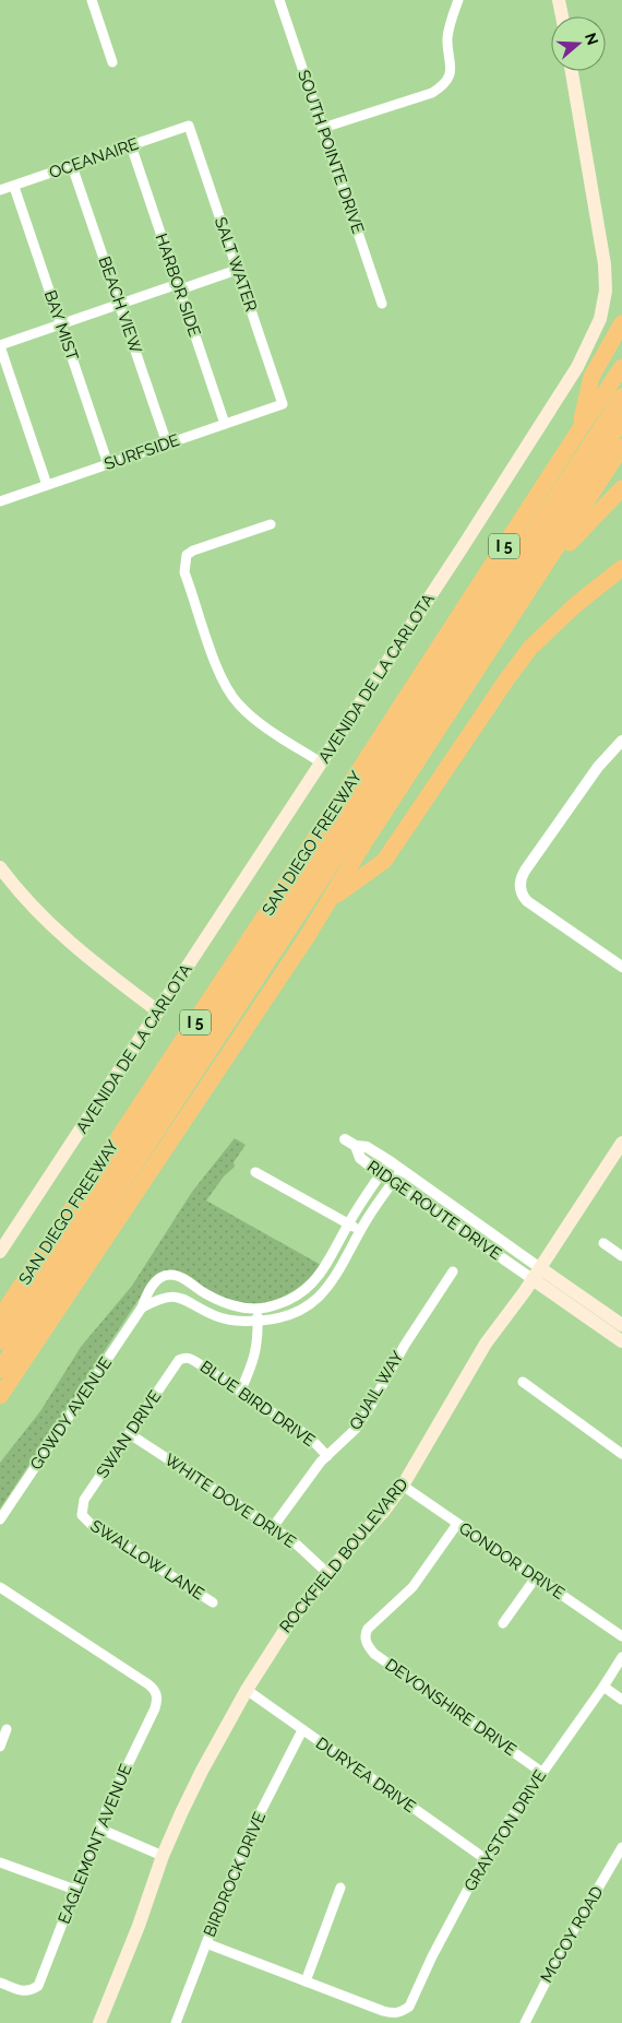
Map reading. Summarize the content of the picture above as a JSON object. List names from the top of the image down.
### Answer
{
  "streets": {
    "highway": ["I 5", "SAN DIEGO FREEWAY"],
    "main road": ["AVENIDA DE LA CARLOTA", "RIDGE ROUTE DRIVE", "ROCKFIELD BOULEVARD"],
    "street": [
      "SOUTH POINTE DRIVE",
      "OCEANAIRE",
      "SALT WATER",
      "HARBOR SIDE",
      "BEACH VIEW",
      "BAY MIST",
      "SURFSIDE",
      "QUAIL WAY",
      "BLUE BIRD DRIVE",
      "GOWDY AVENUE",
      "SWAN DRIVE",
      "WHITE DOVE DRIVE",
      "SWALLOW LANE",
      "GONDOR DRIVE",
      "DEVONSHIRE DRIVE",
      "DURYEA DRIVE",
      "GRAYSTON DRIVE",
      "EAGLEMONT AVENUE",
      "BIRDROCK DRIVE",
      "MCCOY ROAD"
    ]
  },
  "crossings": [
    ["OCEANAIRE", "SALT WATER"],
    ["OCEANAIRE", "HARBOR SIDE"],
    ["OCEANAIRE", "BEACH VIEW"],
    ["OCEANAIRE", "BAY MIST"],
    ["SALT WATER", "SURFSIDE"],
    ["HARBOR SIDE", "SURFSIDE"],
    ["BEACH VIEW", "SURFSIDE"],
    ["BAY MIST", "SURFSIDE"],
    ["RIDGE ROUTE DRIVE", "GOWDY AVENUE"],
    ["RIDGE ROUTE DRIVE", "ROCKFIELD BOULEVARD"],
    ["QUAIL WAY", "BLUE BIRD DRIVE"],
    ["QUAIL WAY", "WHITE DOVE DRIVE"],
    ["BLUE BIRD DRIVE", "SWAN DRIVE"],
    ["SWAN DRIVE", "WHITE DOVE DRIVE"],
    ["SWAN DRIVE", "SWALLOW LANE"],
    ["WHITE DOVE DRIVE", "ROCKFIELD BOULEVARD"],
    ["ROCKFIELD BOULEVARD", "GONDOR DRIVE"],
    ["ROCKFIELD BOULEVARD", "DURYEA DRIVE"],
    ["GONDOR DRIVE", "DEVONSHIRE DRIVE"],
    ["DEVONSHIRE DRIVE", "GRAYSTON DRIVE"],
    ["DURYEA DRIVE", "GRAYSTON DRIVE"],
    ["DURYEA DRIVE", "BIRDROCK DRIVE"]
  ],
  "north": "right"
}
